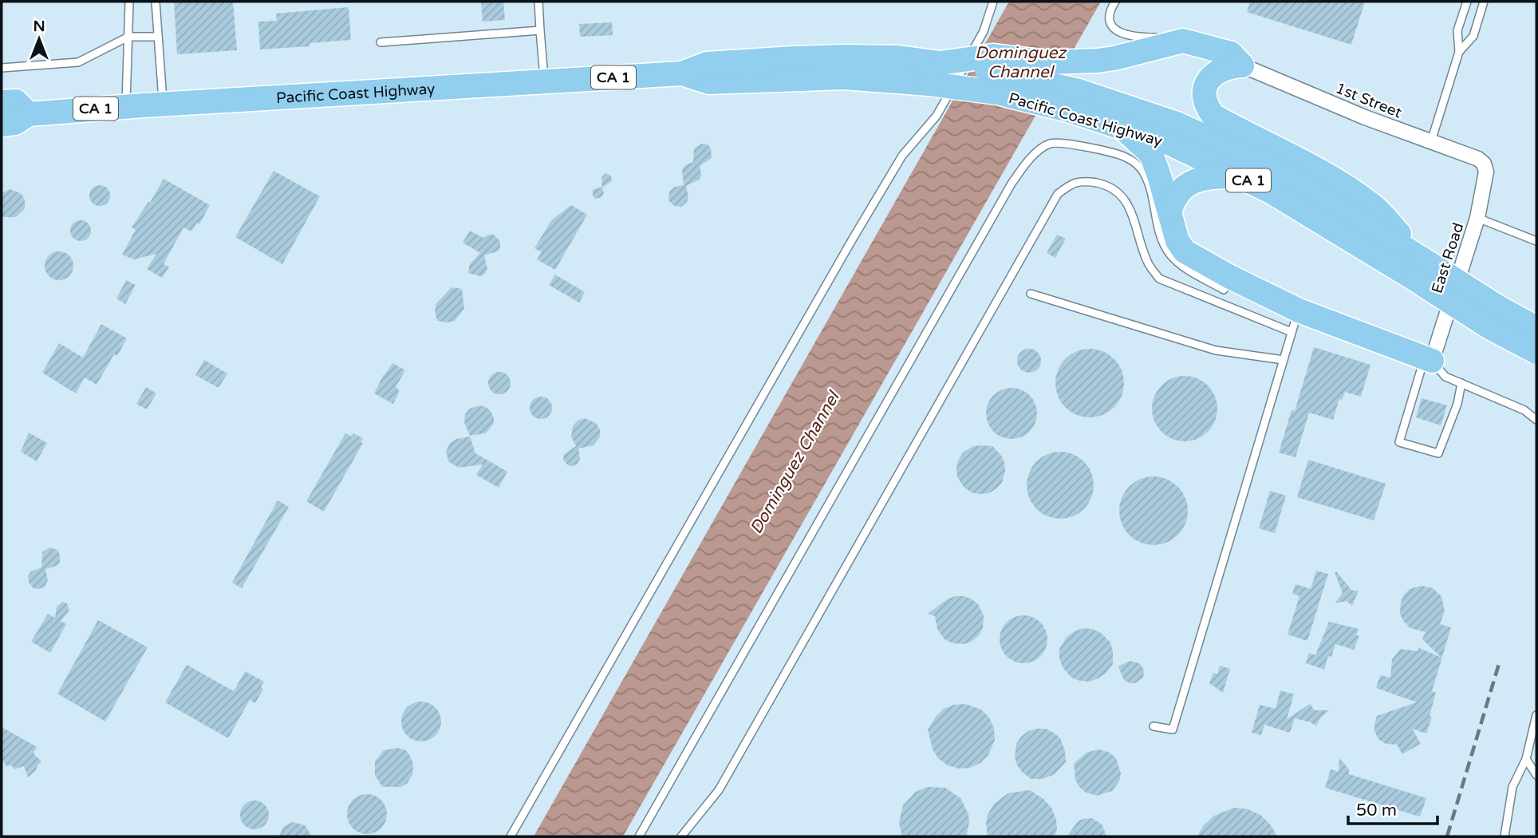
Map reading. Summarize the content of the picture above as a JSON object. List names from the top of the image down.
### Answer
{
  "streets": {
    "highway": ["CA 1", "Pacific Coast Highway"],
    "street": ["1st Street", "East Road"]
  },
  "crossings": [
    ["1st Street", "East Road"]
  ],
  "water": ["Dominguez Channel"],
  "scale_bar": "50 m",
  "north": "top"
}
